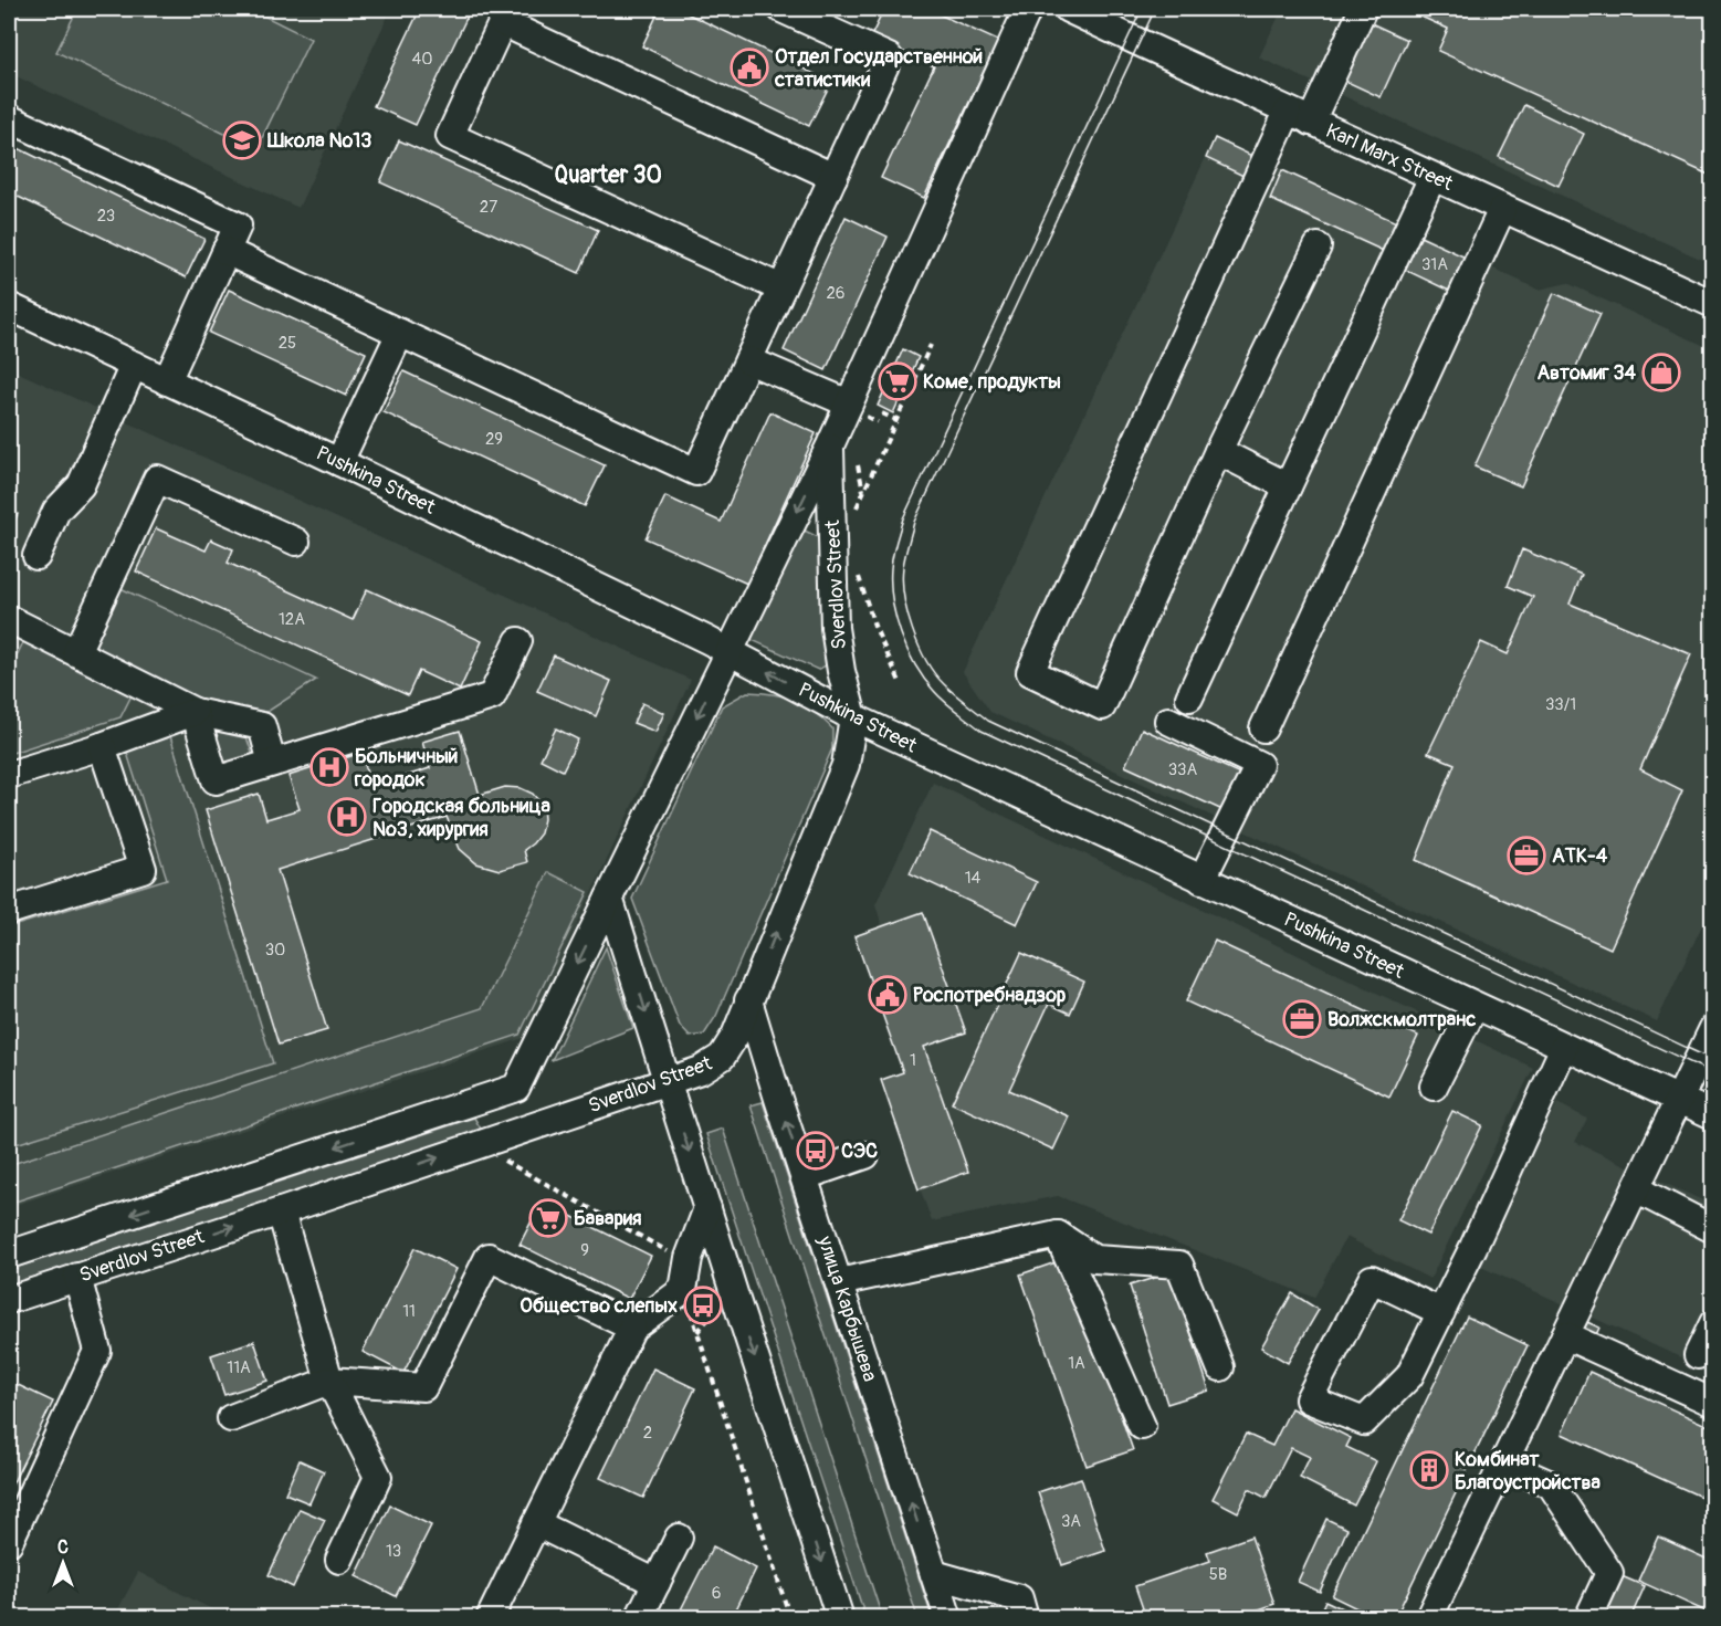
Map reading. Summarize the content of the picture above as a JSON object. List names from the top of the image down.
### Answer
{
  "streets": {
    "street": [
      "Karl Marx Street",
      "Pushkina Street",
      "Sverdlov Street",
      "улица Карбышева"
    ]
  },
  "crossings": [
    ["Pushkina Street", "Sverdlov Street"],
    ["Sverdlov Street", "улица Карбышева"]
  ],
  "districts": ["Quarter 30"],
  "places": {
    "public building": ["Отдел Государственной статистики", "Роспотребнадзор"],
    "school or university": ["Школа №13"],
    "shop": ["Автомиг 34"],
    "supermarket": ["Коме, продукты", "Бавария"],
    "hospital": ["Больничный городок", "Городская больница №3, хирургия"],
    "office": ["АТК-4", "Волжскмолтранс"],
    "bus stop": ["СЭС", "Общество слепых"],
    "building": ["Комбинат Благоустройства"]
  },
  "house_numbers": [
    "40",
    "27",
    "23",
    "31А",
    "26",
    "25",
    "29",
    "12А",
    "33/1",
    "33А",
    "14",
    "30",
    "1",
    "9",
    "11",
    "1А",
    "11А",
    "2",
    "3А",
    "13",
    "5В",
    "6"
  ],
  "north": "top"
}
